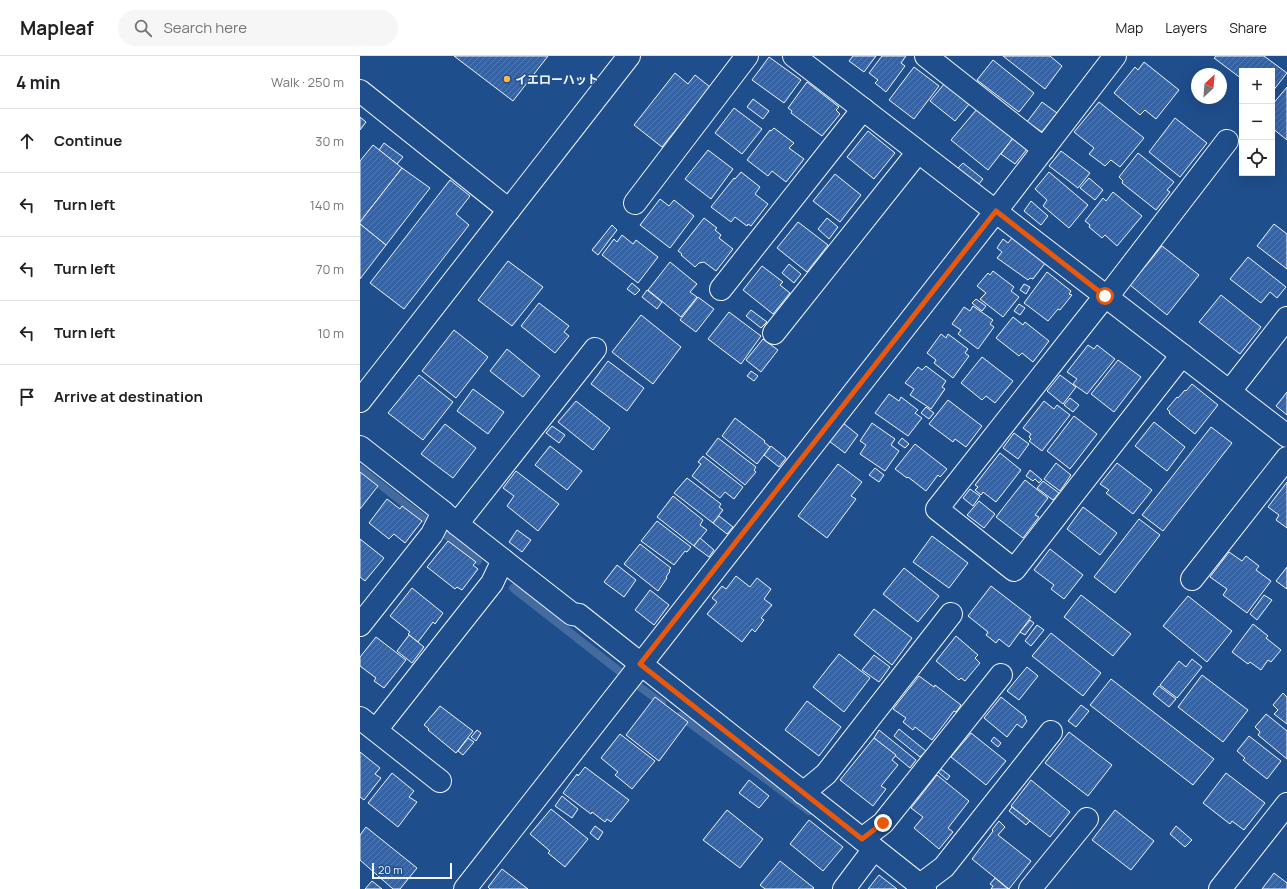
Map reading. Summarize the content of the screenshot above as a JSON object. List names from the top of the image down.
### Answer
{
  "places": ["イエローハット"],
  "scale_bar": "20 m",
  "north": "top right",
  "page": {
    "header": "Mapleaf",
    "search": "Search here",
    "nav": ["Map", "Layers", "Share"],
    "heading": ["4 min", "Walk · 250 m"],
    "map_buttons": ["+", "−"],
    "list": [
      ["Continue", "30 m"],
      ["Turn left", "140 m"],
      ["Turn left", "70 m"],
      ["Turn left", "10 m"],
      "Arrive at destination"
    ],
    "scale": "20 m"
  }
}
